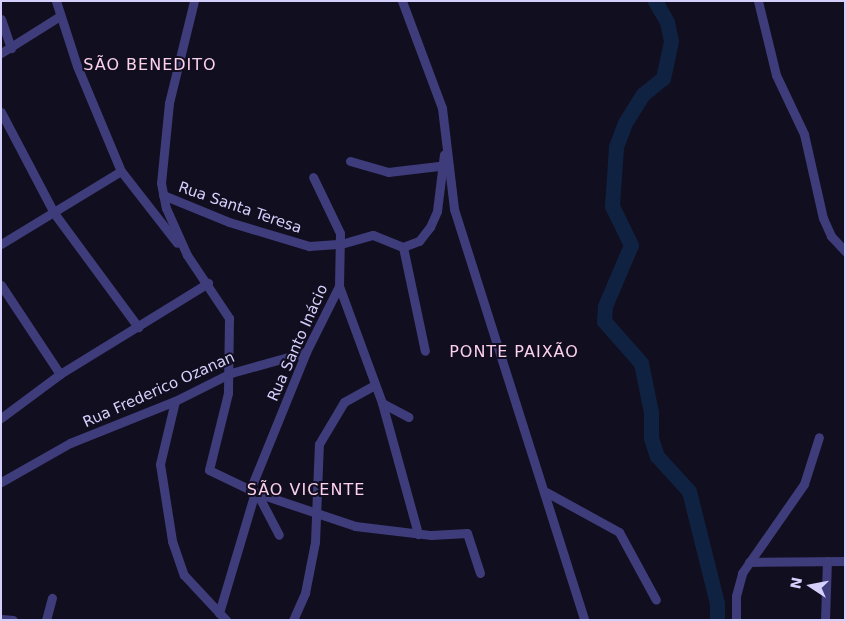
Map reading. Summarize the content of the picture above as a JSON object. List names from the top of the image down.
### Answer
{
  "streets": {
    "street": ["Rua Santa Teresa", "Rua Santo Inácio", "Rua Frederico Ozanan"]
  },
  "crossings": [
    ["Rua Santa Teresa", "Rua Santo Inácio"],
    ["Rua Santo Inácio", "Rua Frederico Ozanan"]
  ],
  "districts": ["SÃO BENEDITO", "PONTE PAIXÃO", "SÃO VICENTE"],
  "north": "left"
}
